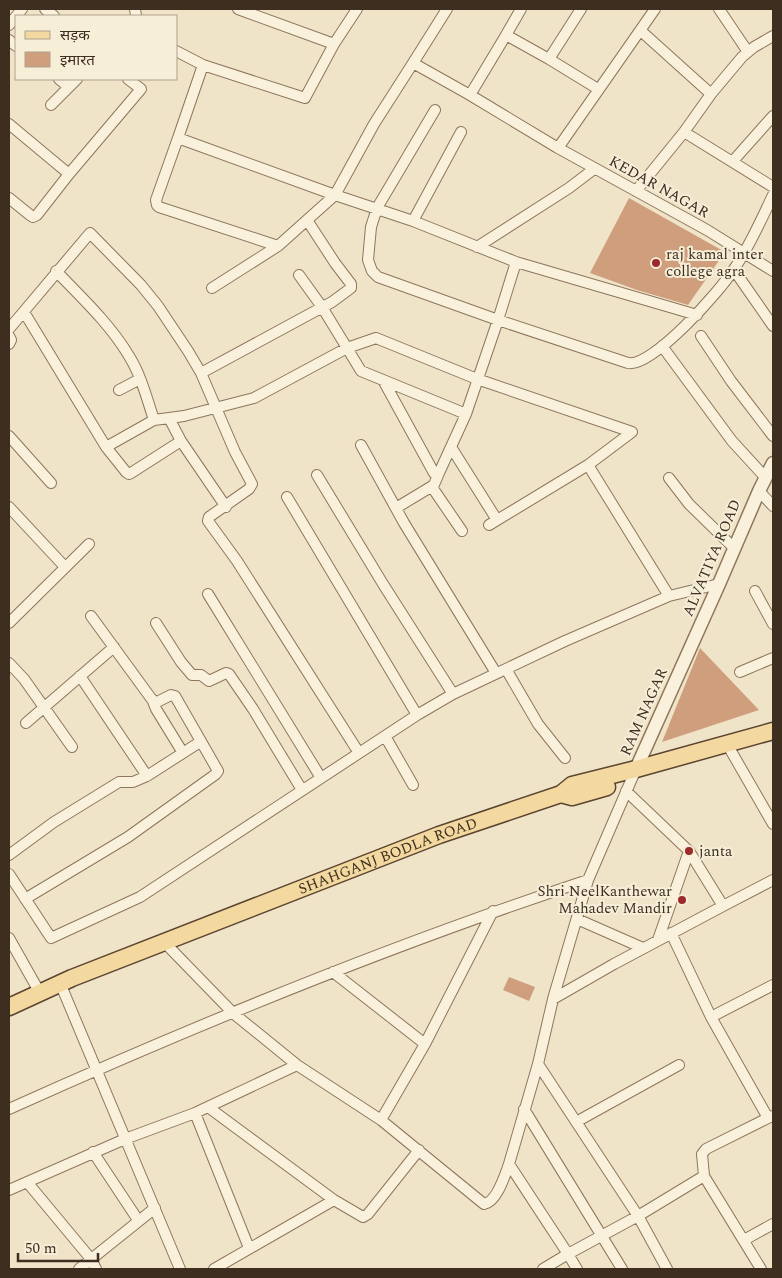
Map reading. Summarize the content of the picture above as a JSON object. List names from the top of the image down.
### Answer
{
  "streets": {
    "main road": ["SHAHGANJ BODLA ROAD"],
    "street": ["KEDAR NAGAR", "ALVATIYA ROAD", "RAM NAGAR"]
  },
  "crossings": [
    ["ALVATIYA ROAD", "RAM NAGAR"],
    ["RAM NAGAR", "SHAHGANJ BODLA ROAD"]
  ],
  "places": ["raj kamal inter college agra", "janta", "Shri NeelKanthewar Mahadev Mandir"],
  "legend": ["सड़क", "इमारत"],
  "scale_bar": "50 m"
}
